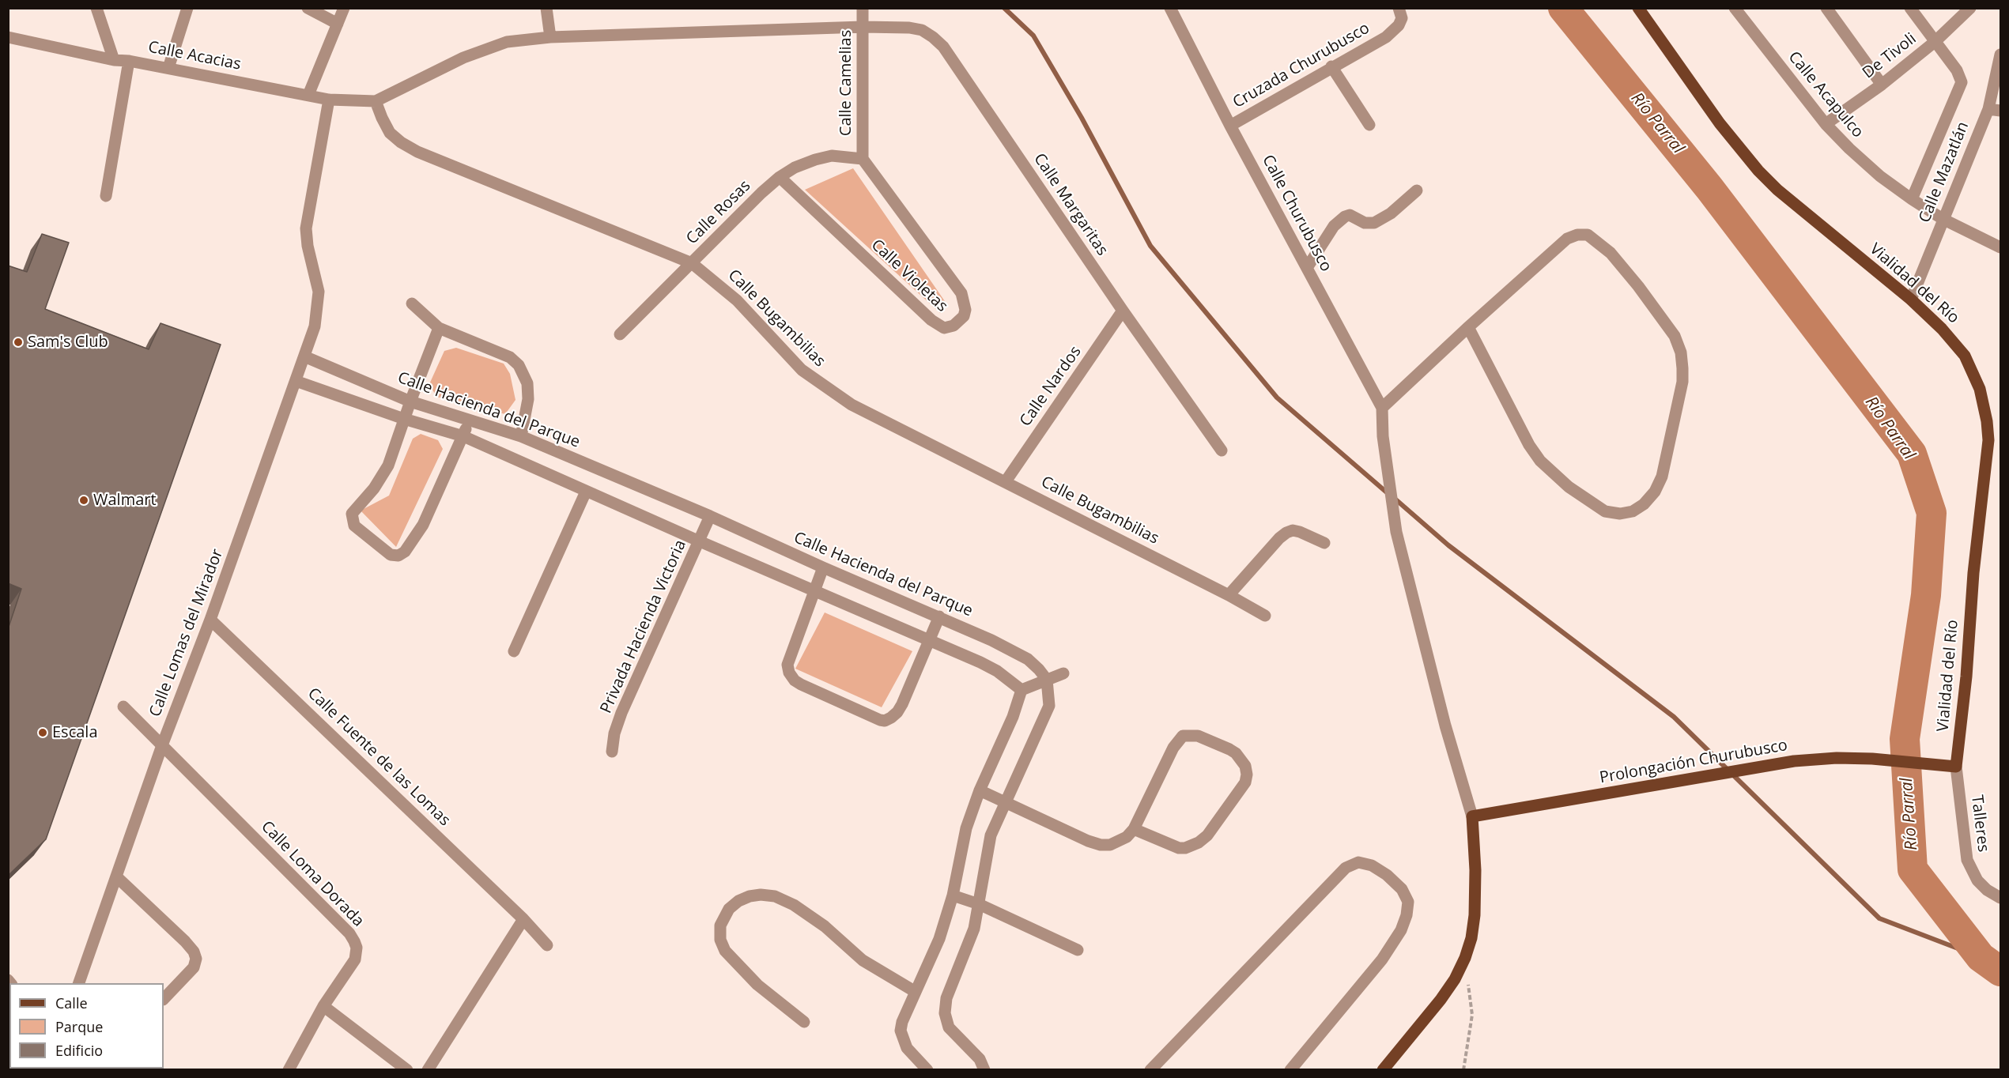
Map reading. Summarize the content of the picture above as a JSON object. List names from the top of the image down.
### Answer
{
  "streets": {
    "main road": ["Vialidad del Río", "Prolongación Churubusco"],
    "street": [
      "Calle Acacias",
      "De Tivoli",
      "Cruzada Churubusco",
      "Calle Camelias",
      "Calle Acapulco",
      "Calle Mazatlán",
      "Calle Margaritas",
      "Calle Rosas",
      "Calle Churubusco",
      "Calle Violetas",
      "Calle Bugambilias",
      "Calle Nardos",
      "Calle Hacienda del Parque",
      "Privada Hacienda Victoria",
      "Calle Lomas del Mirador",
      "Calle Fuente de las Lomas",
      "Talleres",
      "Calle Loma Dorada"
    ]
  },
  "crossings": [
    ["Calle Acacias", "Calle Margaritas"],
    ["Calle Acacias", "Calle Bugambilias"],
    ["Calle Acacias", "Calle Lomas del Mirador"],
    ["De Tivoli", "Calle Acapulco"],
    ["De Tivoli", "Calle Mazatlán"],
    ["Cruzada Churubusco", "Calle Churubusco"],
    ["Calle Camelias", "Calle Margaritas"],
    ["Calle Camelias", "Calle Rosas"],
    ["Calle Camelias", "Calle Violetas"],
    ["Calle Acapulco", "Calle Mazatlán"],
    ["Calle Mazatlán", "Vialidad del Río"],
    ["Calle Margaritas", "Calle Bugambilias"],
    ["Calle Margaritas", "Calle Nardos"],
    ["Calle Rosas", "Calle Violetas"],
    ["Calle Rosas", "Calle Bugambilias"],
    ["Calle Churubusco", "Prolongación Churubusco"],
    ["Vialidad del Río", "Prolongación Churubusco"],
    ["Vialidad del Río", "Talleres"],
    ["Calle Bugambilias", "Calle Nardos"],
    ["Calle Hacienda del Parque", "Privada Hacienda Victoria"],
    ["Calle Hacienda del Parque", "Calle Lomas del Mirador"],
    ["Calle Lomas del Mirador", "Calle Fuente de las Lomas"],
    ["Calle Lomas del Mirador", "Calle Loma Dorada"],
    ["Prolongación Churubusco", "Talleres"]
  ],
  "water": ["Río Parral"],
  "places": ["Sam's Club", "Walmart", "Escala"],
  "legend": ["Calle", "Parque", "Edificio"]
}
